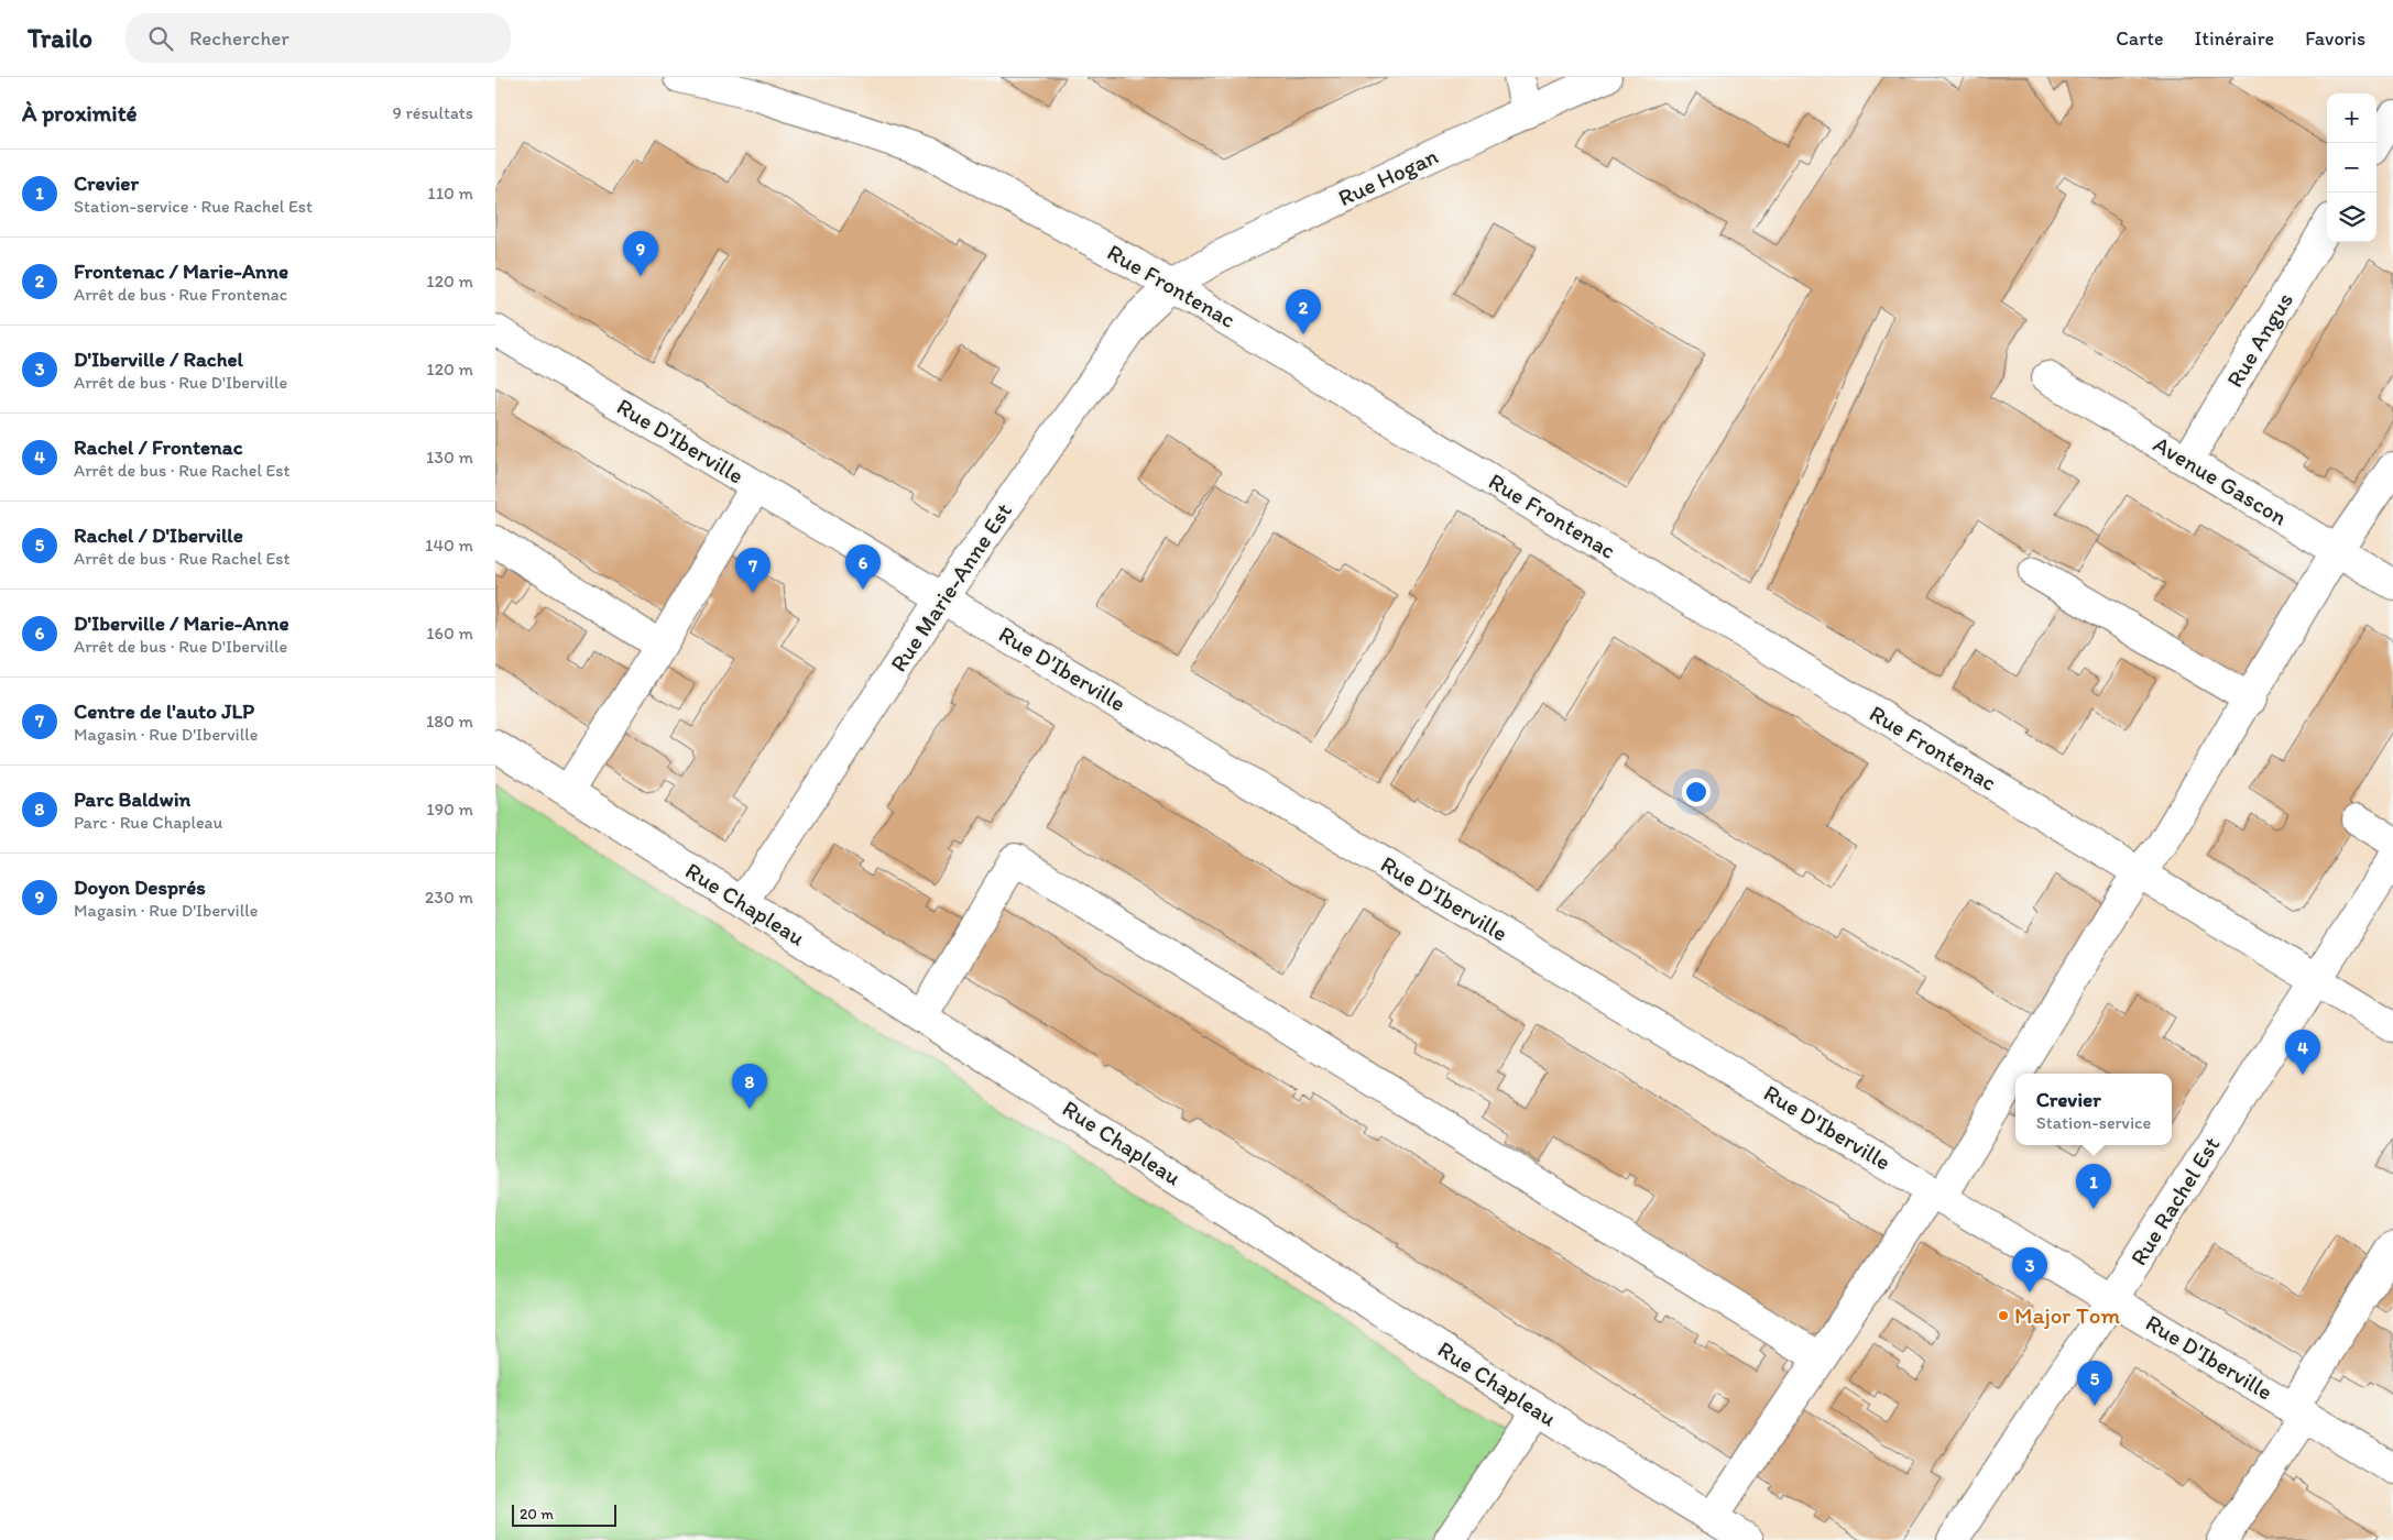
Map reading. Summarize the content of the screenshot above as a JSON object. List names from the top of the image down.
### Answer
{
  "streets": {
    "main road": [
      "Rue Hogan",
      "Rue Frontenac",
      "Rue Angus",
      "Rue D'Iberville",
      "Avenue Gascon",
      "Rue Marie-Anne Est",
      "Rue Chapleau",
      "Rue Rachel Est"
    ]
  },
  "crossings": [
    ["Rue Hogan", "Rue Frontenac"],
    ["Rue Hogan", "Rue Marie-Anne Est"],
    ["Rue Frontenac", "Rue Marie-Anne Est"],
    ["Rue Frontenac", "Rue Rachel Est"],
    ["Rue Angus", "Avenue Gascon"],
    ["Rue D'Iberville", "Rue Marie-Anne Est"],
    ["Rue D'Iberville", "Rue Rachel Est"],
    ["Rue Marie-Anne Est", "Rue Chapleau"]
  ],
  "places": ["Major Tom"],
  "scale_bar": "20 m",
  "page": {
    "header": "Trailo",
    "search": "Rechercher",
    "nav": ["Carte", "Itinéraire", "Favoris"],
    "heading": ["À proximité", "9 résultats"],
    "map_buttons": ["+", "−"],
    "list": [
      {
        "mark": "1",
        "name": "Crevier",
        "note": "Station-service · Rue Rachel Est",
        "value": "110 m"
      },
      {
        "mark": "2",
        "name": "Frontenac / Marie-Anne",
        "note": "Arrêt de bus · Rue Frontenac",
        "value": "120 m"
      },
      {
        "mark": "3",
        "name": "D'Iberville / Rachel",
        "note": "Arrêt de bus · Rue D'Iberville",
        "value": "120 m"
      },
      {
        "mark": "4",
        "name": "Rachel / Frontenac",
        "note": "Arrêt de bus · Rue Rachel Est",
        "value": "130 m"
      },
      {
        "mark": "5",
        "name": "Rachel / D'Iberville",
        "note": "Arrêt de bus · Rue Rachel Est",
        "value": "140 m"
      },
      {
        "mark": "6",
        "name": "D'Iberville / Marie-Anne",
        "note": "Arrêt de bus · Rue D'Iberville",
        "value": "160 m"
      },
      {
        "mark": "7",
        "name": "Centre de l'auto JLP",
        "note": "Magasin · Rue D'Iberville",
        "value": "180 m"
      },
      {
        "mark": "8",
        "name": "Parc Baldwin",
        "note": "Parc · Rue Chapleau",
        "value": "190 m"
      },
      {
        "mark": "9",
        "name": "Doyon Després",
        "note": "Magasin · Rue D'Iberville",
        "value": "230 m"
      }
    ],
    "pins": [
      "9",
      "2",
      "6",
      "7",
      "4",
      "8",
      "1",
      "3",
      "5"
    ],
    "popup": ["Crevier", "Station-service"],
    "scale": "20 m"
  }
}
